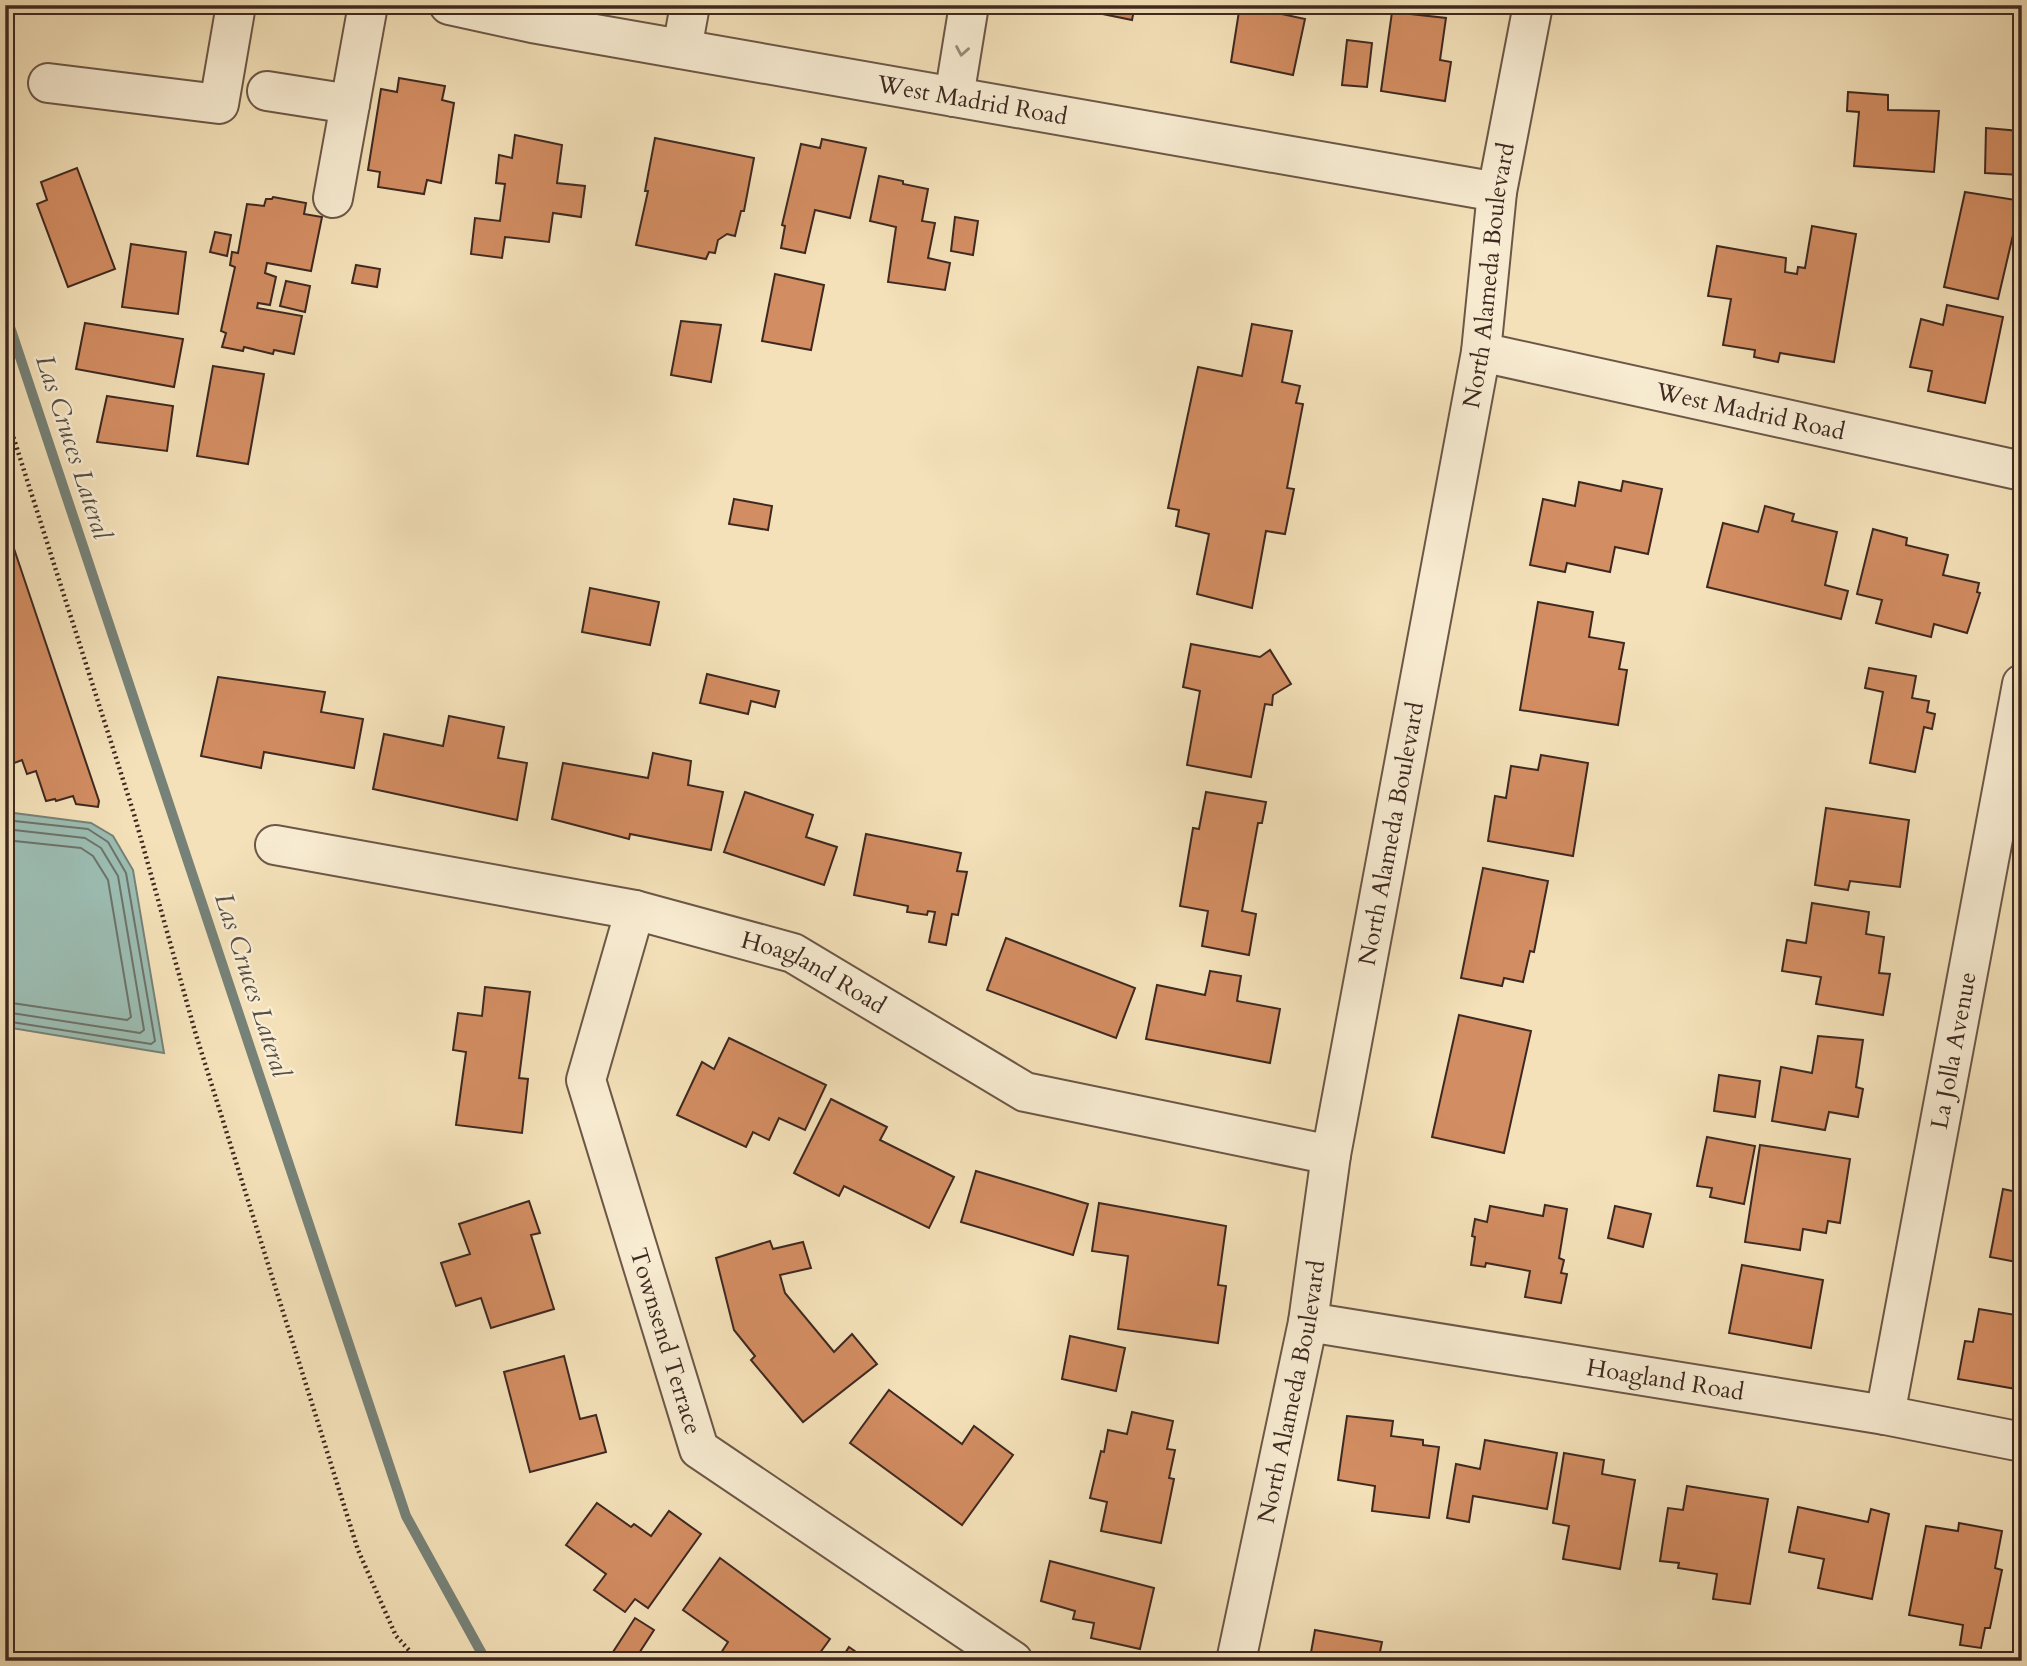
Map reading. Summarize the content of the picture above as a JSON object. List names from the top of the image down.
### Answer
{
  "streets": {
    "street": [
      "West Madrid Road",
      "North Alameda Boulevard",
      "Hoagland Road",
      "La Jolla Avenue",
      "Townsend Terrace"
    ]
  },
  "crossings": [
    ["West Madrid Road", "North Alameda Boulevard"],
    ["North Alameda Boulevard", "Hoagland Road"],
    ["Hoagland Road", "La Jolla Avenue"],
    ["Hoagland Road", "Townsend Terrace"]
  ],
  "water": ["Las Cruces Lateral"]
}
